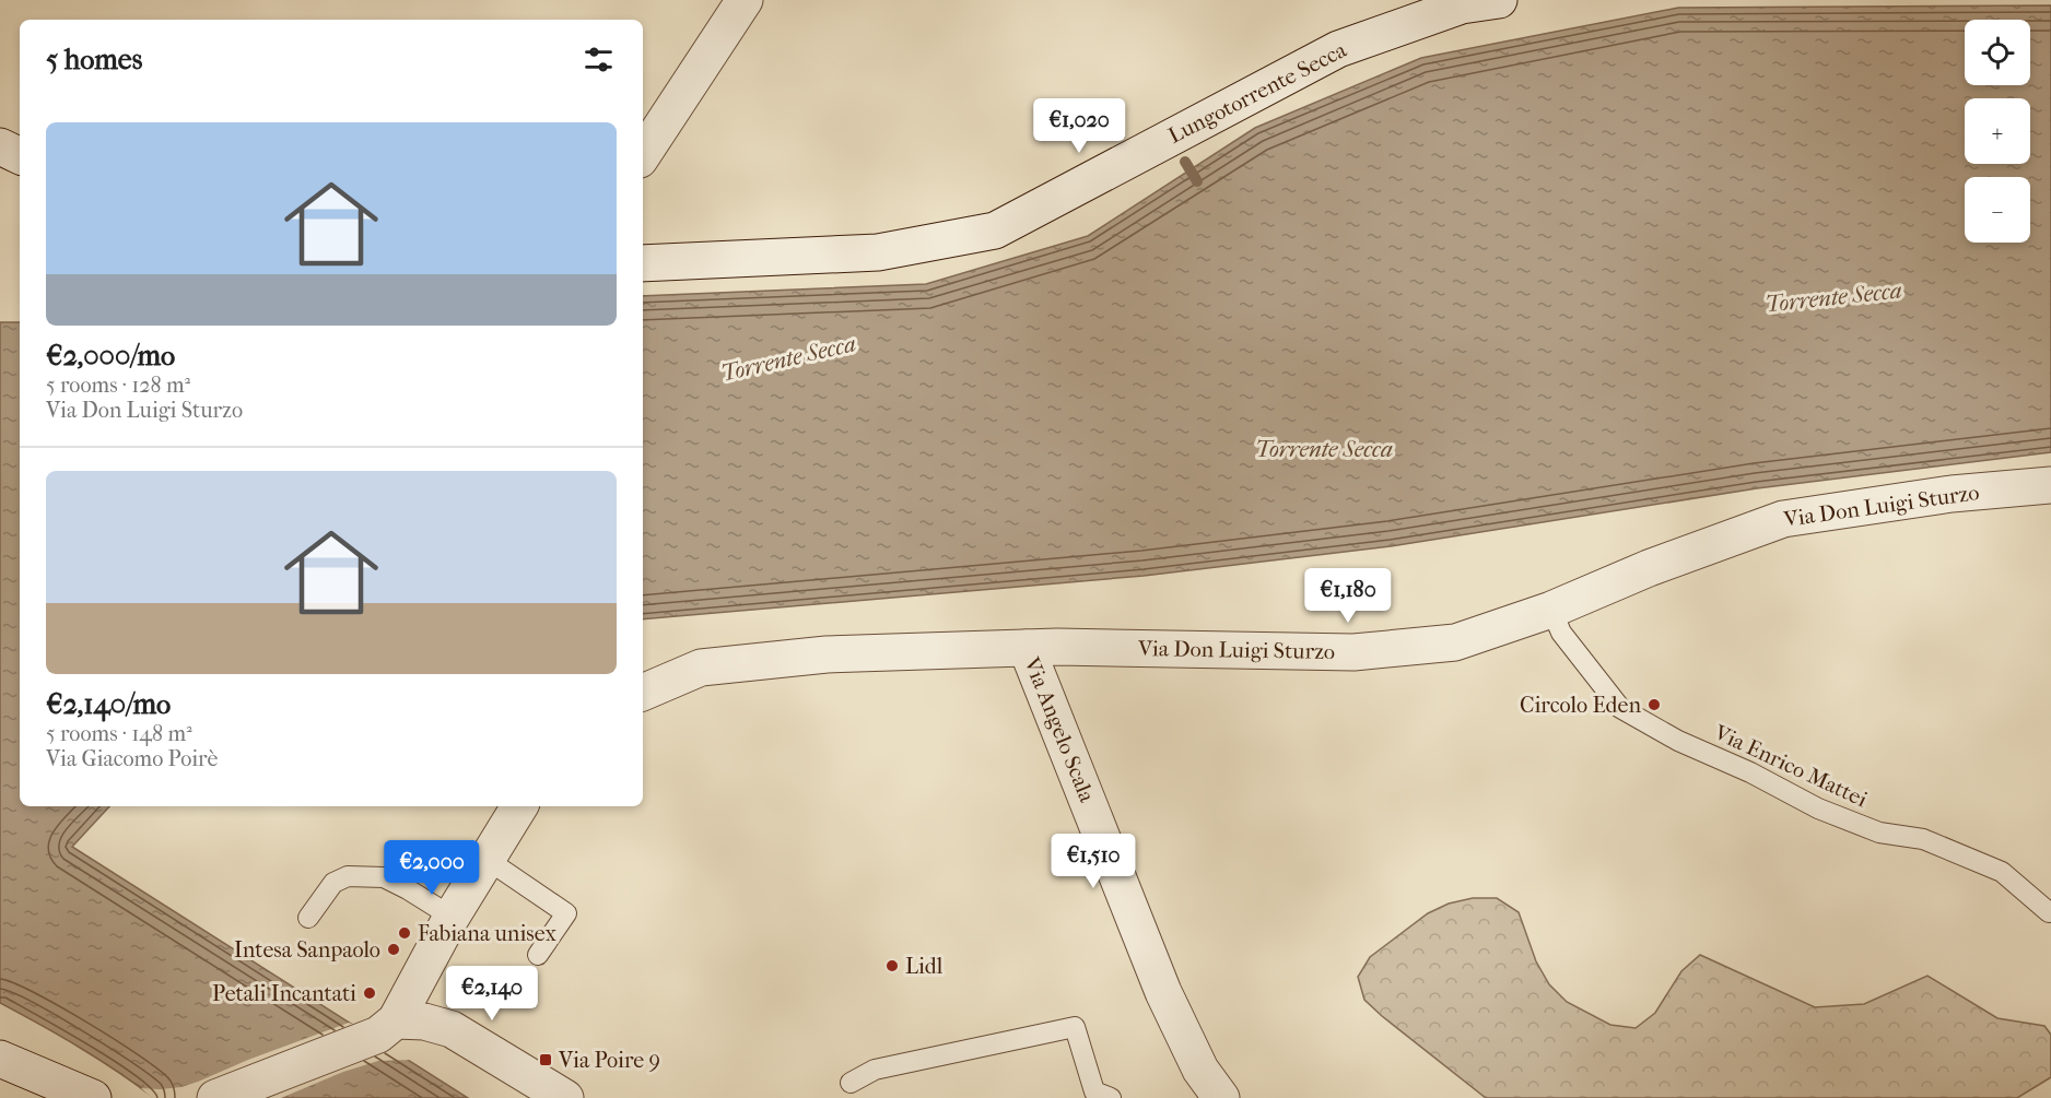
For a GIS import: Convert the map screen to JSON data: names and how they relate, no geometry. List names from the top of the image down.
{
  "streets": {
    "street": ["Lungotorrente Secca", "Via Don Luigi Sturzo", "Via Angelo Scala"],
    "lane": ["Via Enrico Mattei"]
  },
  "crossings": [
    ["Via Don Luigi Sturzo", "Via Angelo Scala"],
    ["Via Don Luigi Sturzo", "Via Enrico Mattei"]
  ],
  "water": ["Torrente Secca"],
  "places": {
    "other": [
      "Circolo Eden",
      "Fabiana unisex",
      "Intesa Sanpaolo",
      "Lidl",
      "Petali Incantati"
    ],
    "transit": ["Via Poire 9"]
  },
  "page": {
    "map_buttons": ["+", "−"],
    "heading": "5 homes",
    "price": [
      "€1,020",
      "€1,180",
      "€1,510",
      "€2,000",
      "€2,140"
    ],
    "list": [
      {
        "name": "€2,000/mo",
        "note": "5 rooms · 128 m² · Via Don Luigi Sturzo"
      },
      {
        "name": "€2,140/mo",
        "note": "5 rooms · 148 m² · Via Giacomo Poirè"
      }
    ]
  }
}
